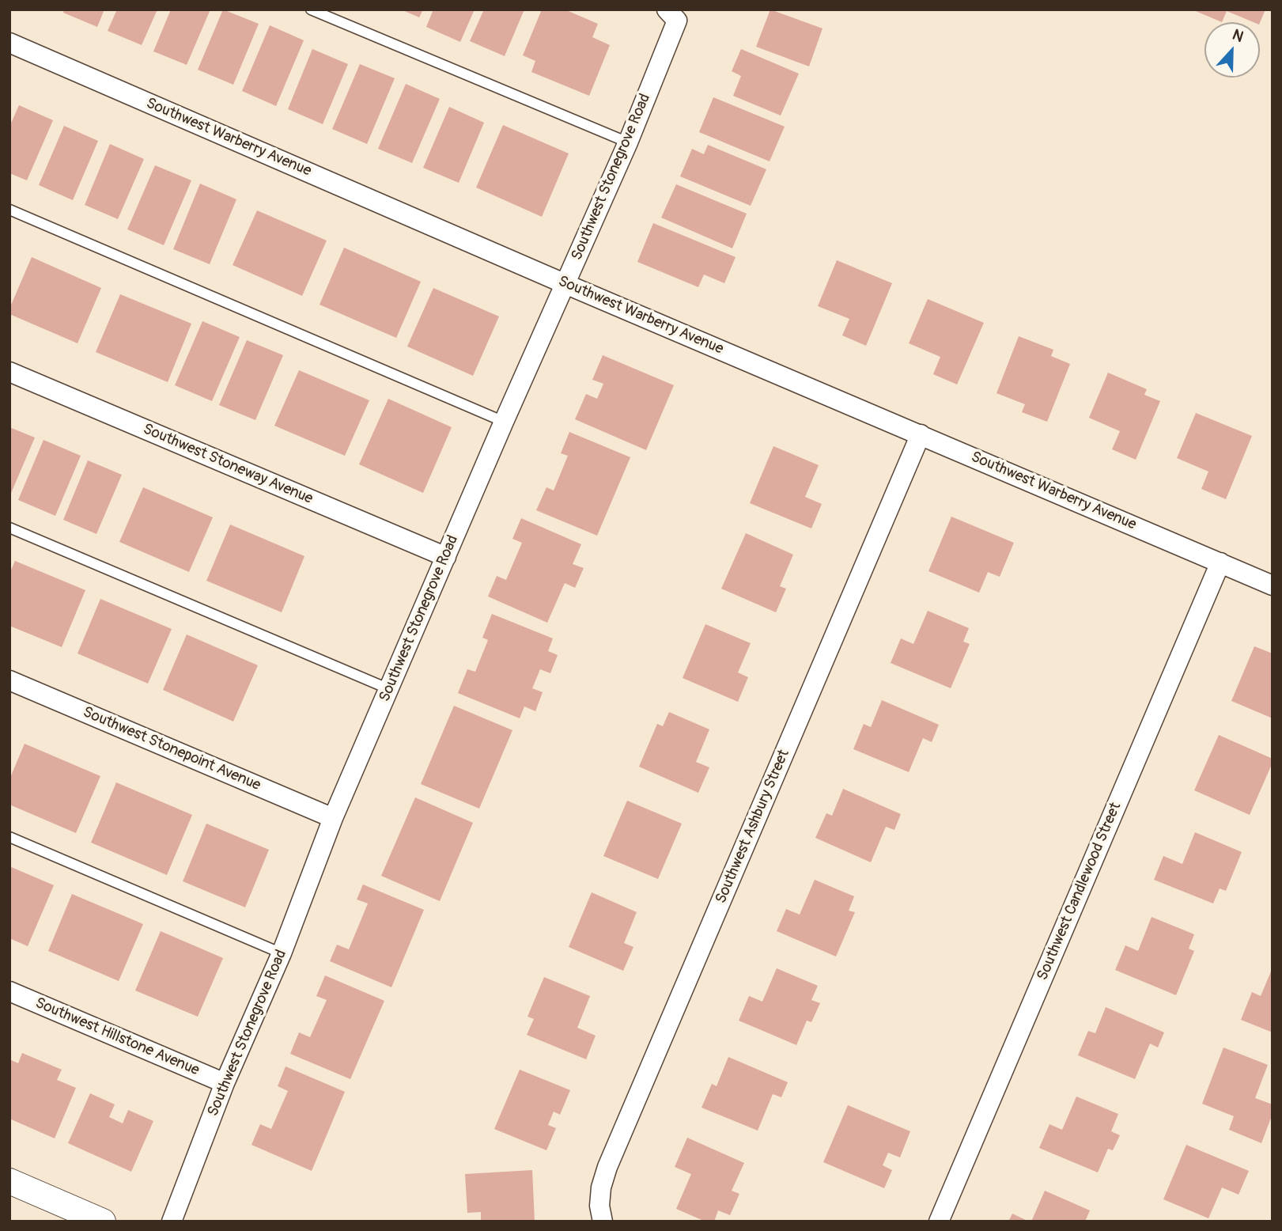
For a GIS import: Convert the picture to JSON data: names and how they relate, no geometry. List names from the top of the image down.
{
  "streets": {
    "street": [
      "Southwest Warberry Avenue",
      "Southwest Stonegrove Road",
      "Southwest Stoneway Avenue",
      "Southwest Stonepoint Avenue",
      "Southwest Ashbury Street",
      "Southwest Candlewood Street",
      "Southwest Hillstone Avenue"
    ]
  },
  "crossings": [
    ["Southwest Warberry Avenue", "Southwest Stonegrove Road"],
    ["Southwest Warberry Avenue", "Southwest Ashbury Street"],
    ["Southwest Warberry Avenue", "Southwest Candlewood Street"],
    ["Southwest Stonegrove Road", "Southwest Stoneway Avenue"],
    ["Southwest Stonegrove Road", "Southwest Stonepoint Avenue"],
    ["Southwest Stonegrove Road", "Southwest Hillstone Avenue"]
  ],
  "north": "top"
}
